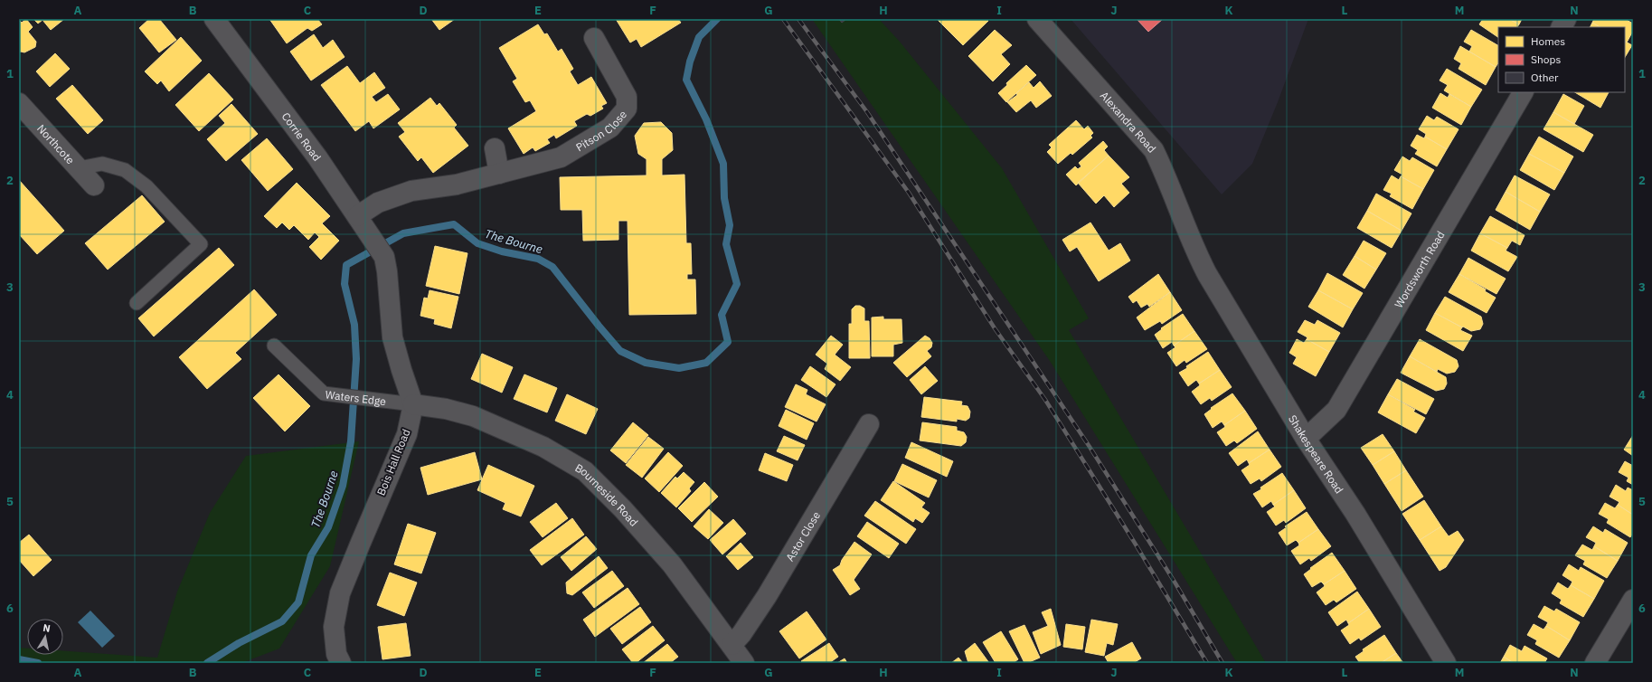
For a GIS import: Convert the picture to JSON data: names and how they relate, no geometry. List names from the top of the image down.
{
  "streets": {
    "street": [
      "Alexandra Road",
      "Pitson Close",
      "Corrie Road",
      "Northcote",
      "Wordsworth Road",
      "Shakespeare Road",
      "Bois Hall Road",
      "Bourneside Road",
      "Astor Close"
    ],
    "lane": ["Waters Edge"]
  },
  "crossings": [
    ["Alexandra Road", "Shakespeare Road"],
    ["Pitson Close", "Corrie Road"],
    ["Corrie Road", "Waters Edge"],
    ["Corrie Road", "Bois Hall Road"],
    ["Corrie Road", "Bourneside Road"],
    ["Wordsworth Road", "Shakespeare Road"],
    ["Waters Edge", "Bois Hall Road"],
    ["Waters Edge", "Bourneside Road"],
    ["Bois Hall Road", "Bourneside Road"],
    ["Bourneside Road", "Astor Close"]
  ],
  "water": ["The Bourne"],
  "legend": ["Homes", "Shops", "Other"],
  "north": "top",
  "grid": {
    "columns": [
      "A",
      "B",
      "C",
      "D",
      "E",
      "F",
      "G",
      "H",
      "I",
      "J",
      "K",
      "L",
      "M",
      "N"
    ],
    "rows": [
      "1",
      "2",
      "3",
      "4",
      "5",
      "6"
    ]
  }
}
